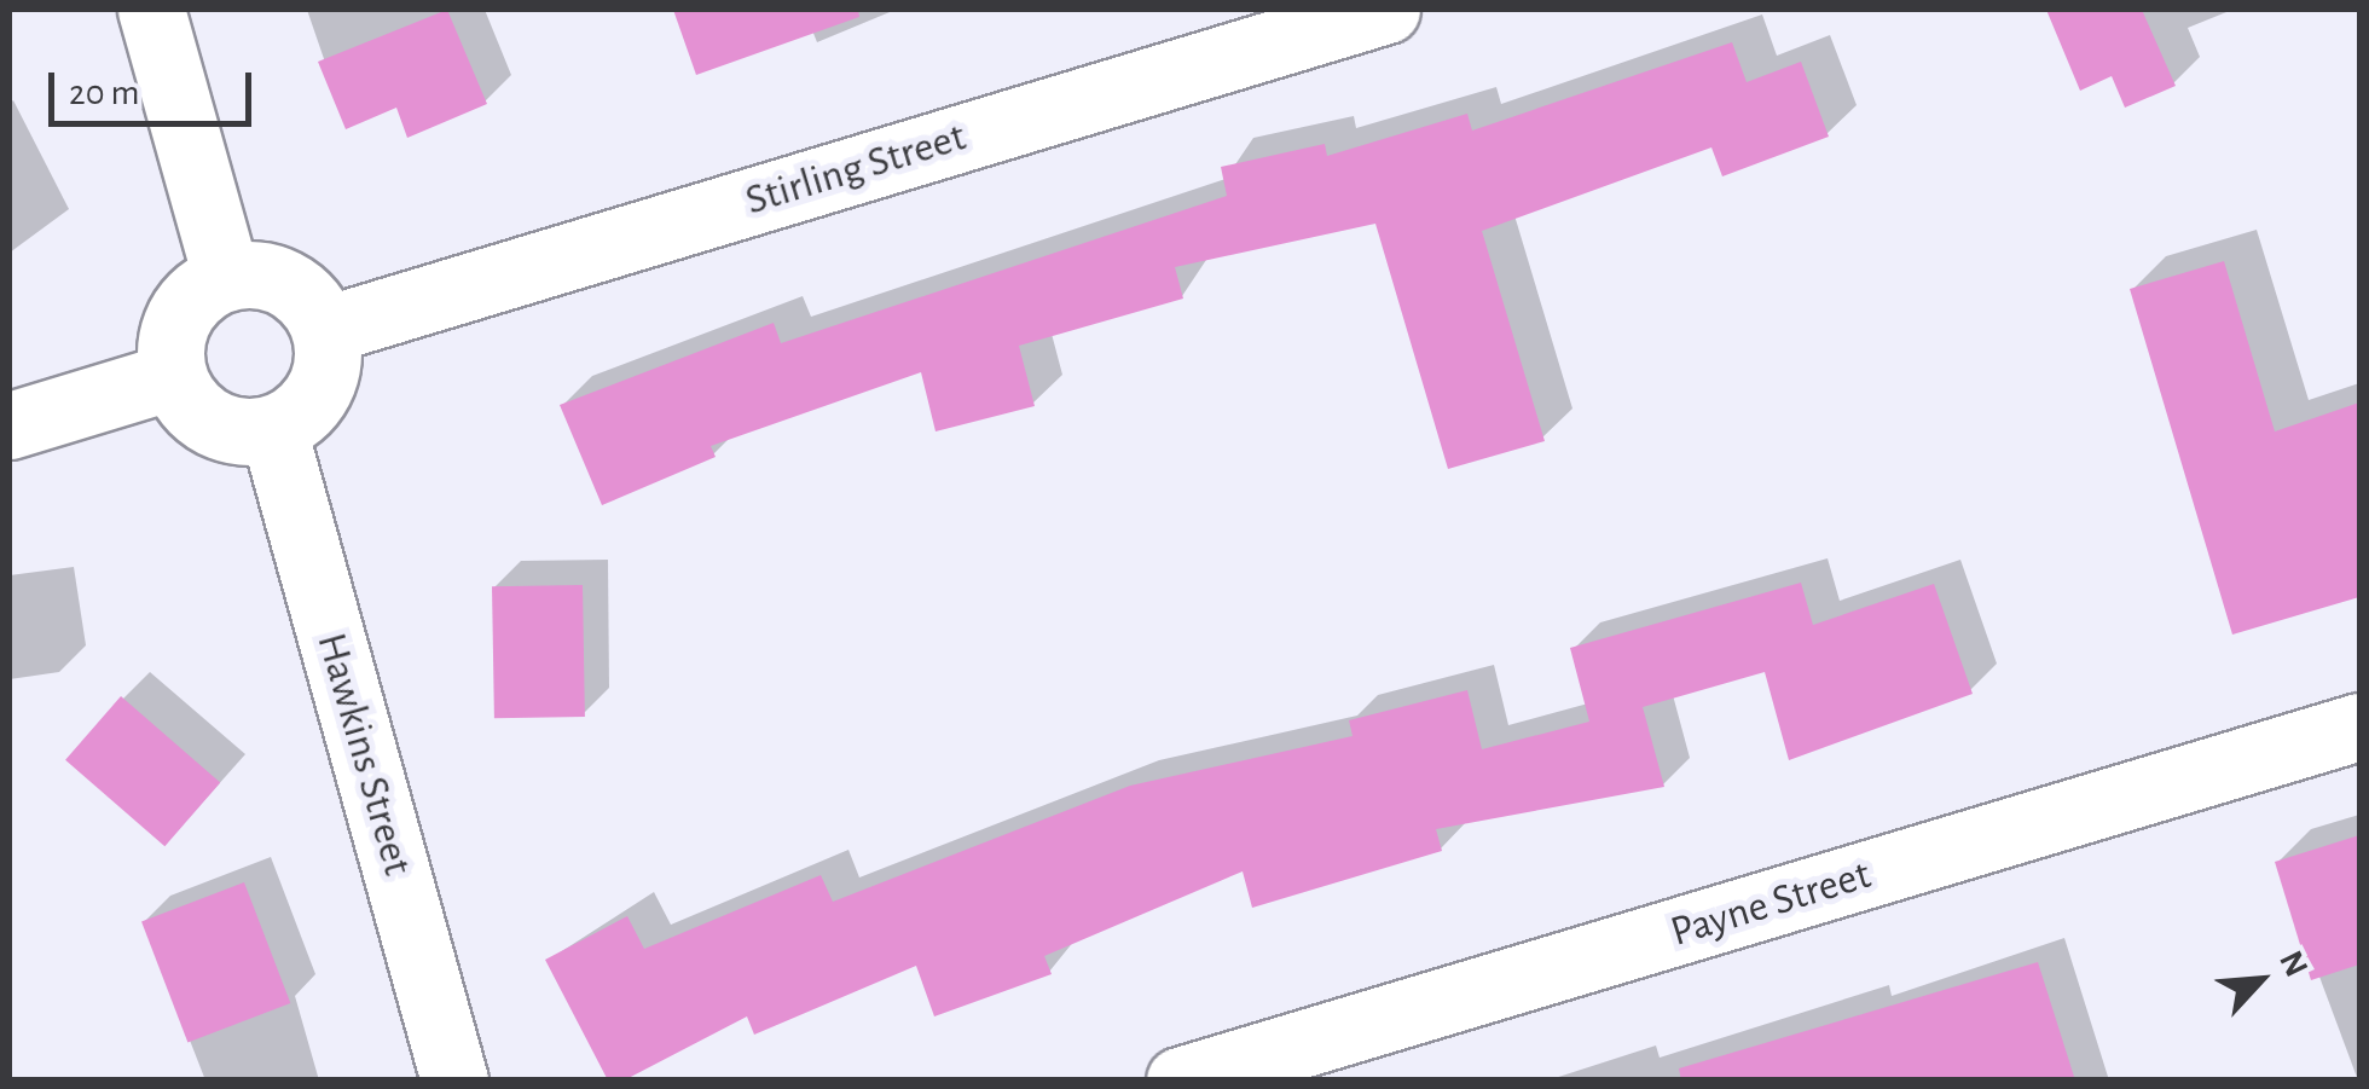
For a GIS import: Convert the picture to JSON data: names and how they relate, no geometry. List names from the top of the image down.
{
  "streets": {
    "street": ["Stirling Street", "Hawkins Street", "Payne Street"]
  },
  "crossings": [
    ["Stirling Street", "Hawkins Street"]
  ],
  "scale_bar": "20 m",
  "north": "top right"
}
